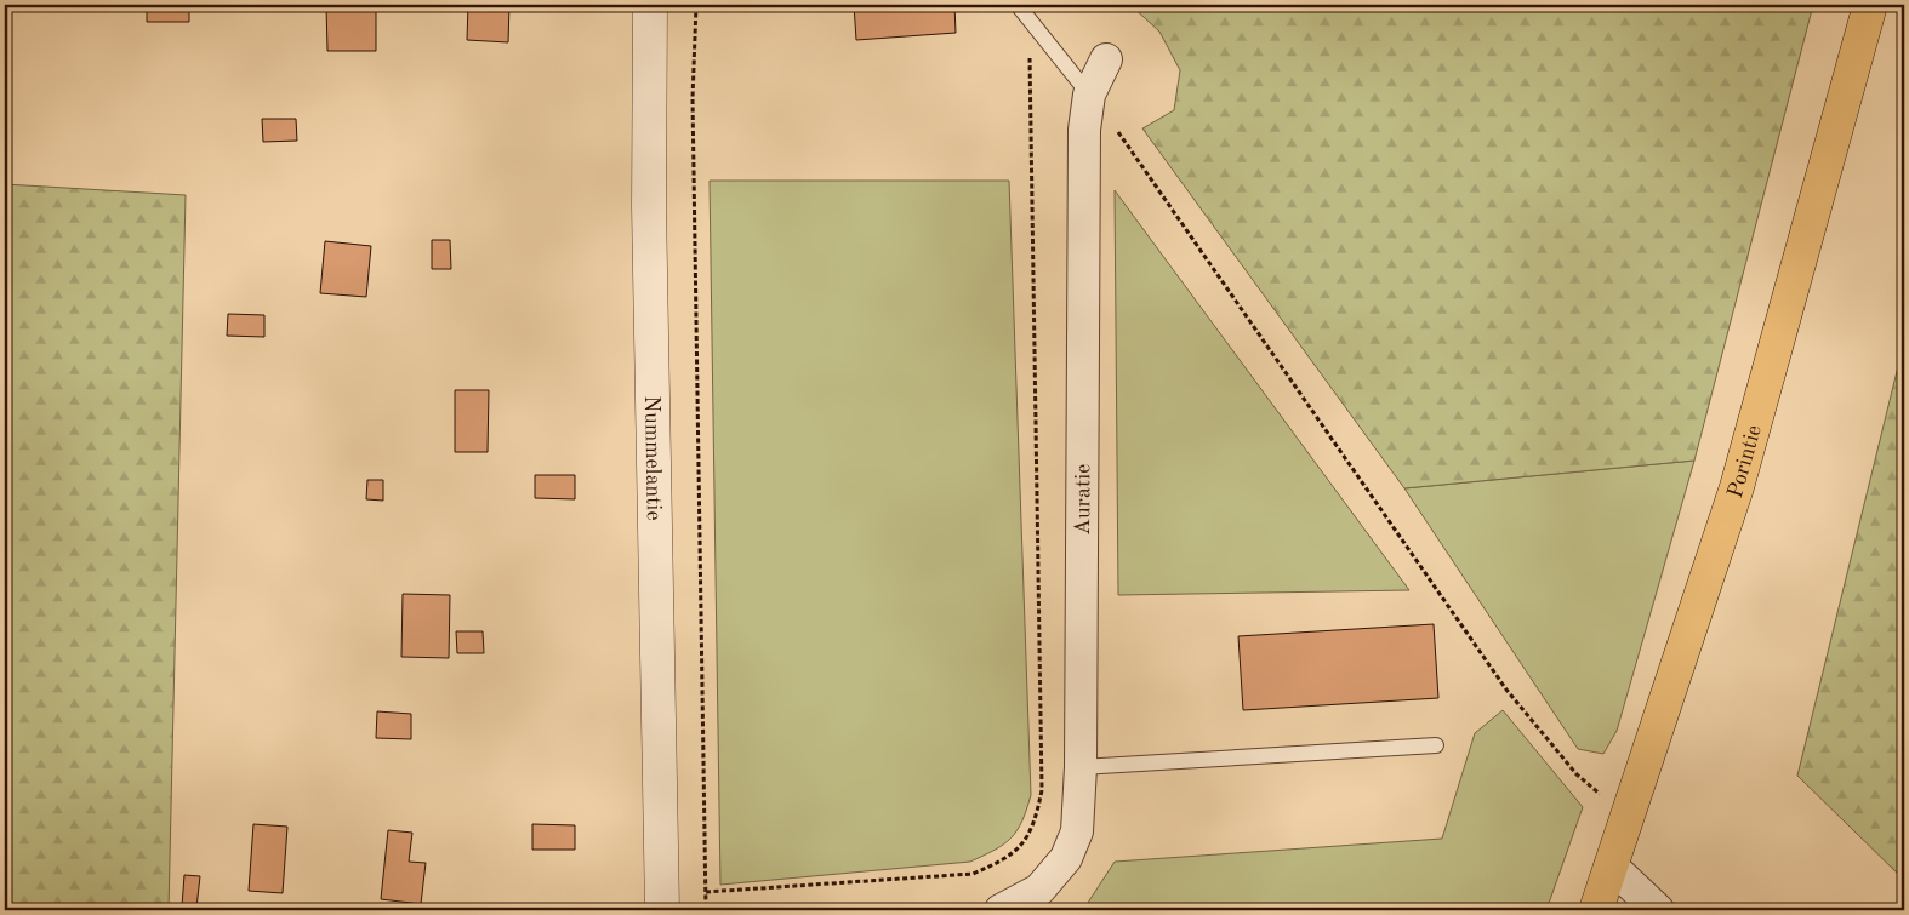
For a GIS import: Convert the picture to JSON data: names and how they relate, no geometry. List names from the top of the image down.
{
  "streets": {
    "highway": ["Porintie"],
    "street": ["Nummelantie", "Auratie"]
  }
}
